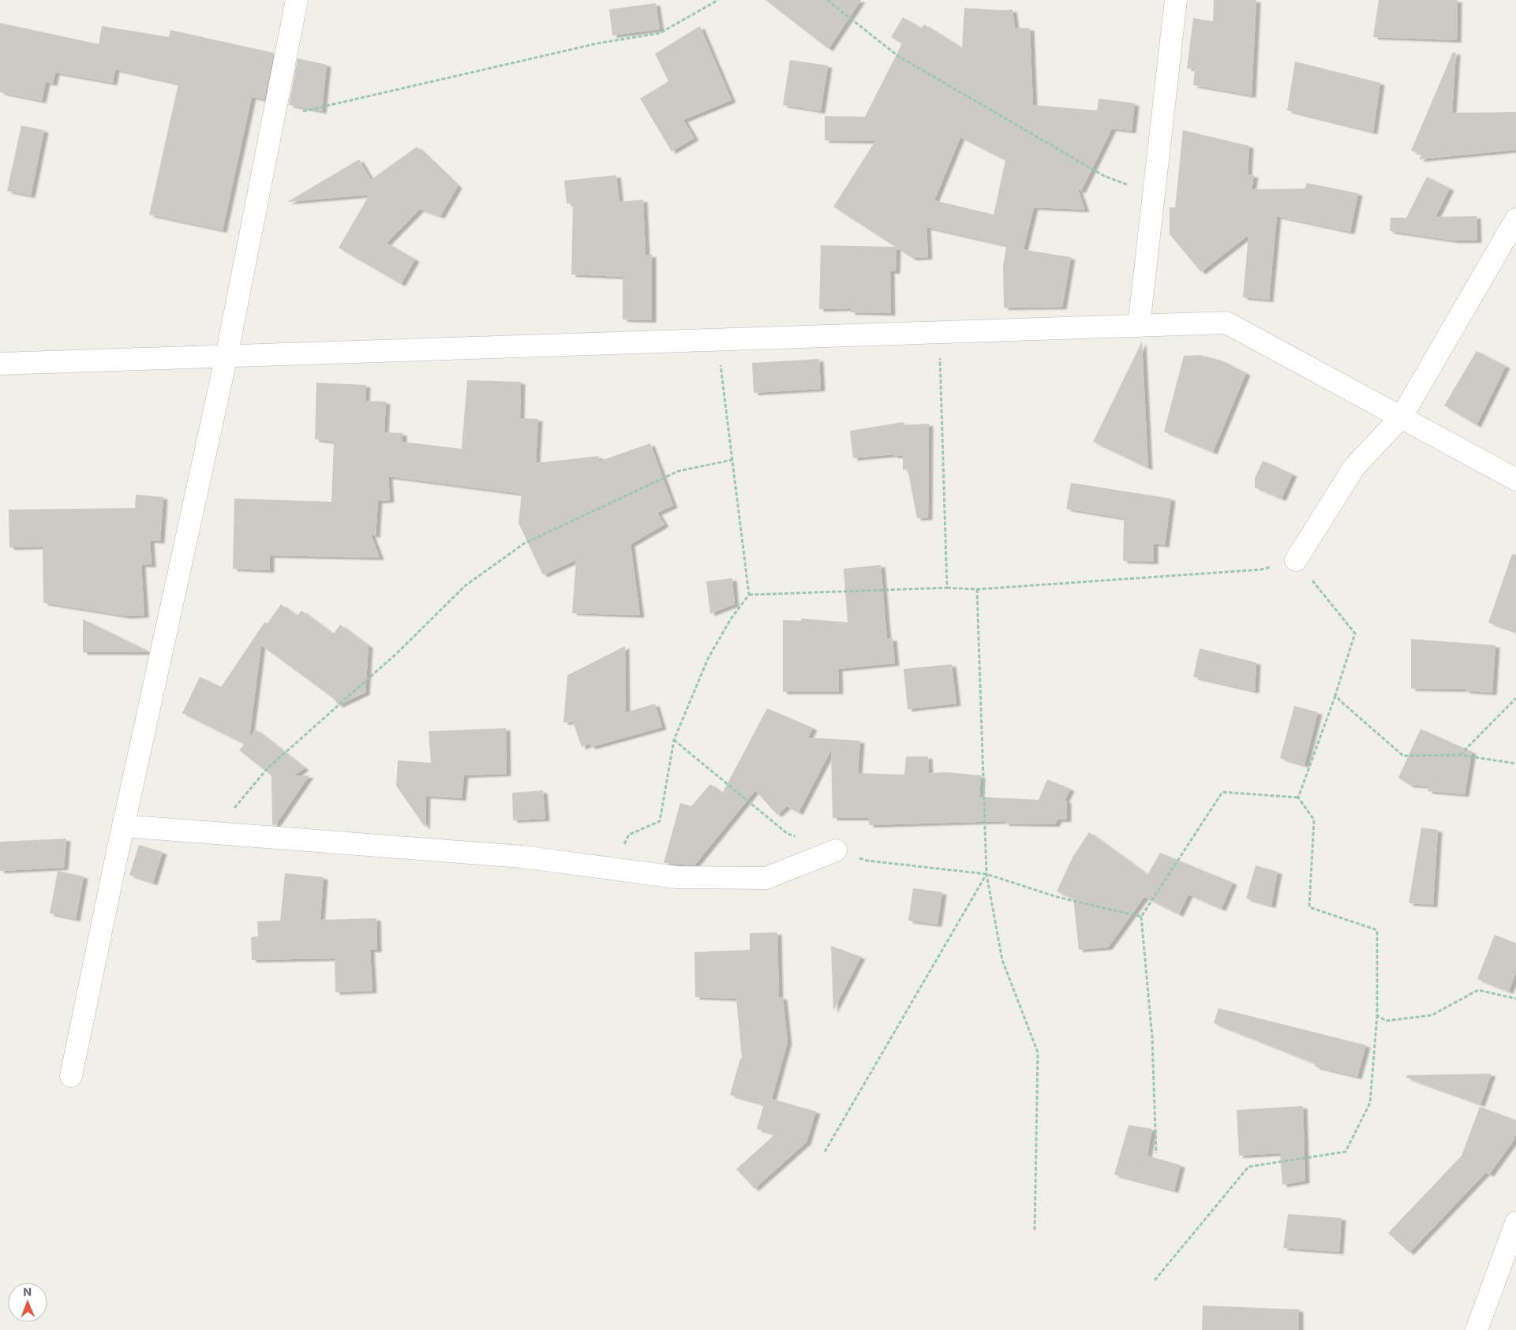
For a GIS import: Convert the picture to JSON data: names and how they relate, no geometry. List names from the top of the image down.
{
  "north": "top"
}
